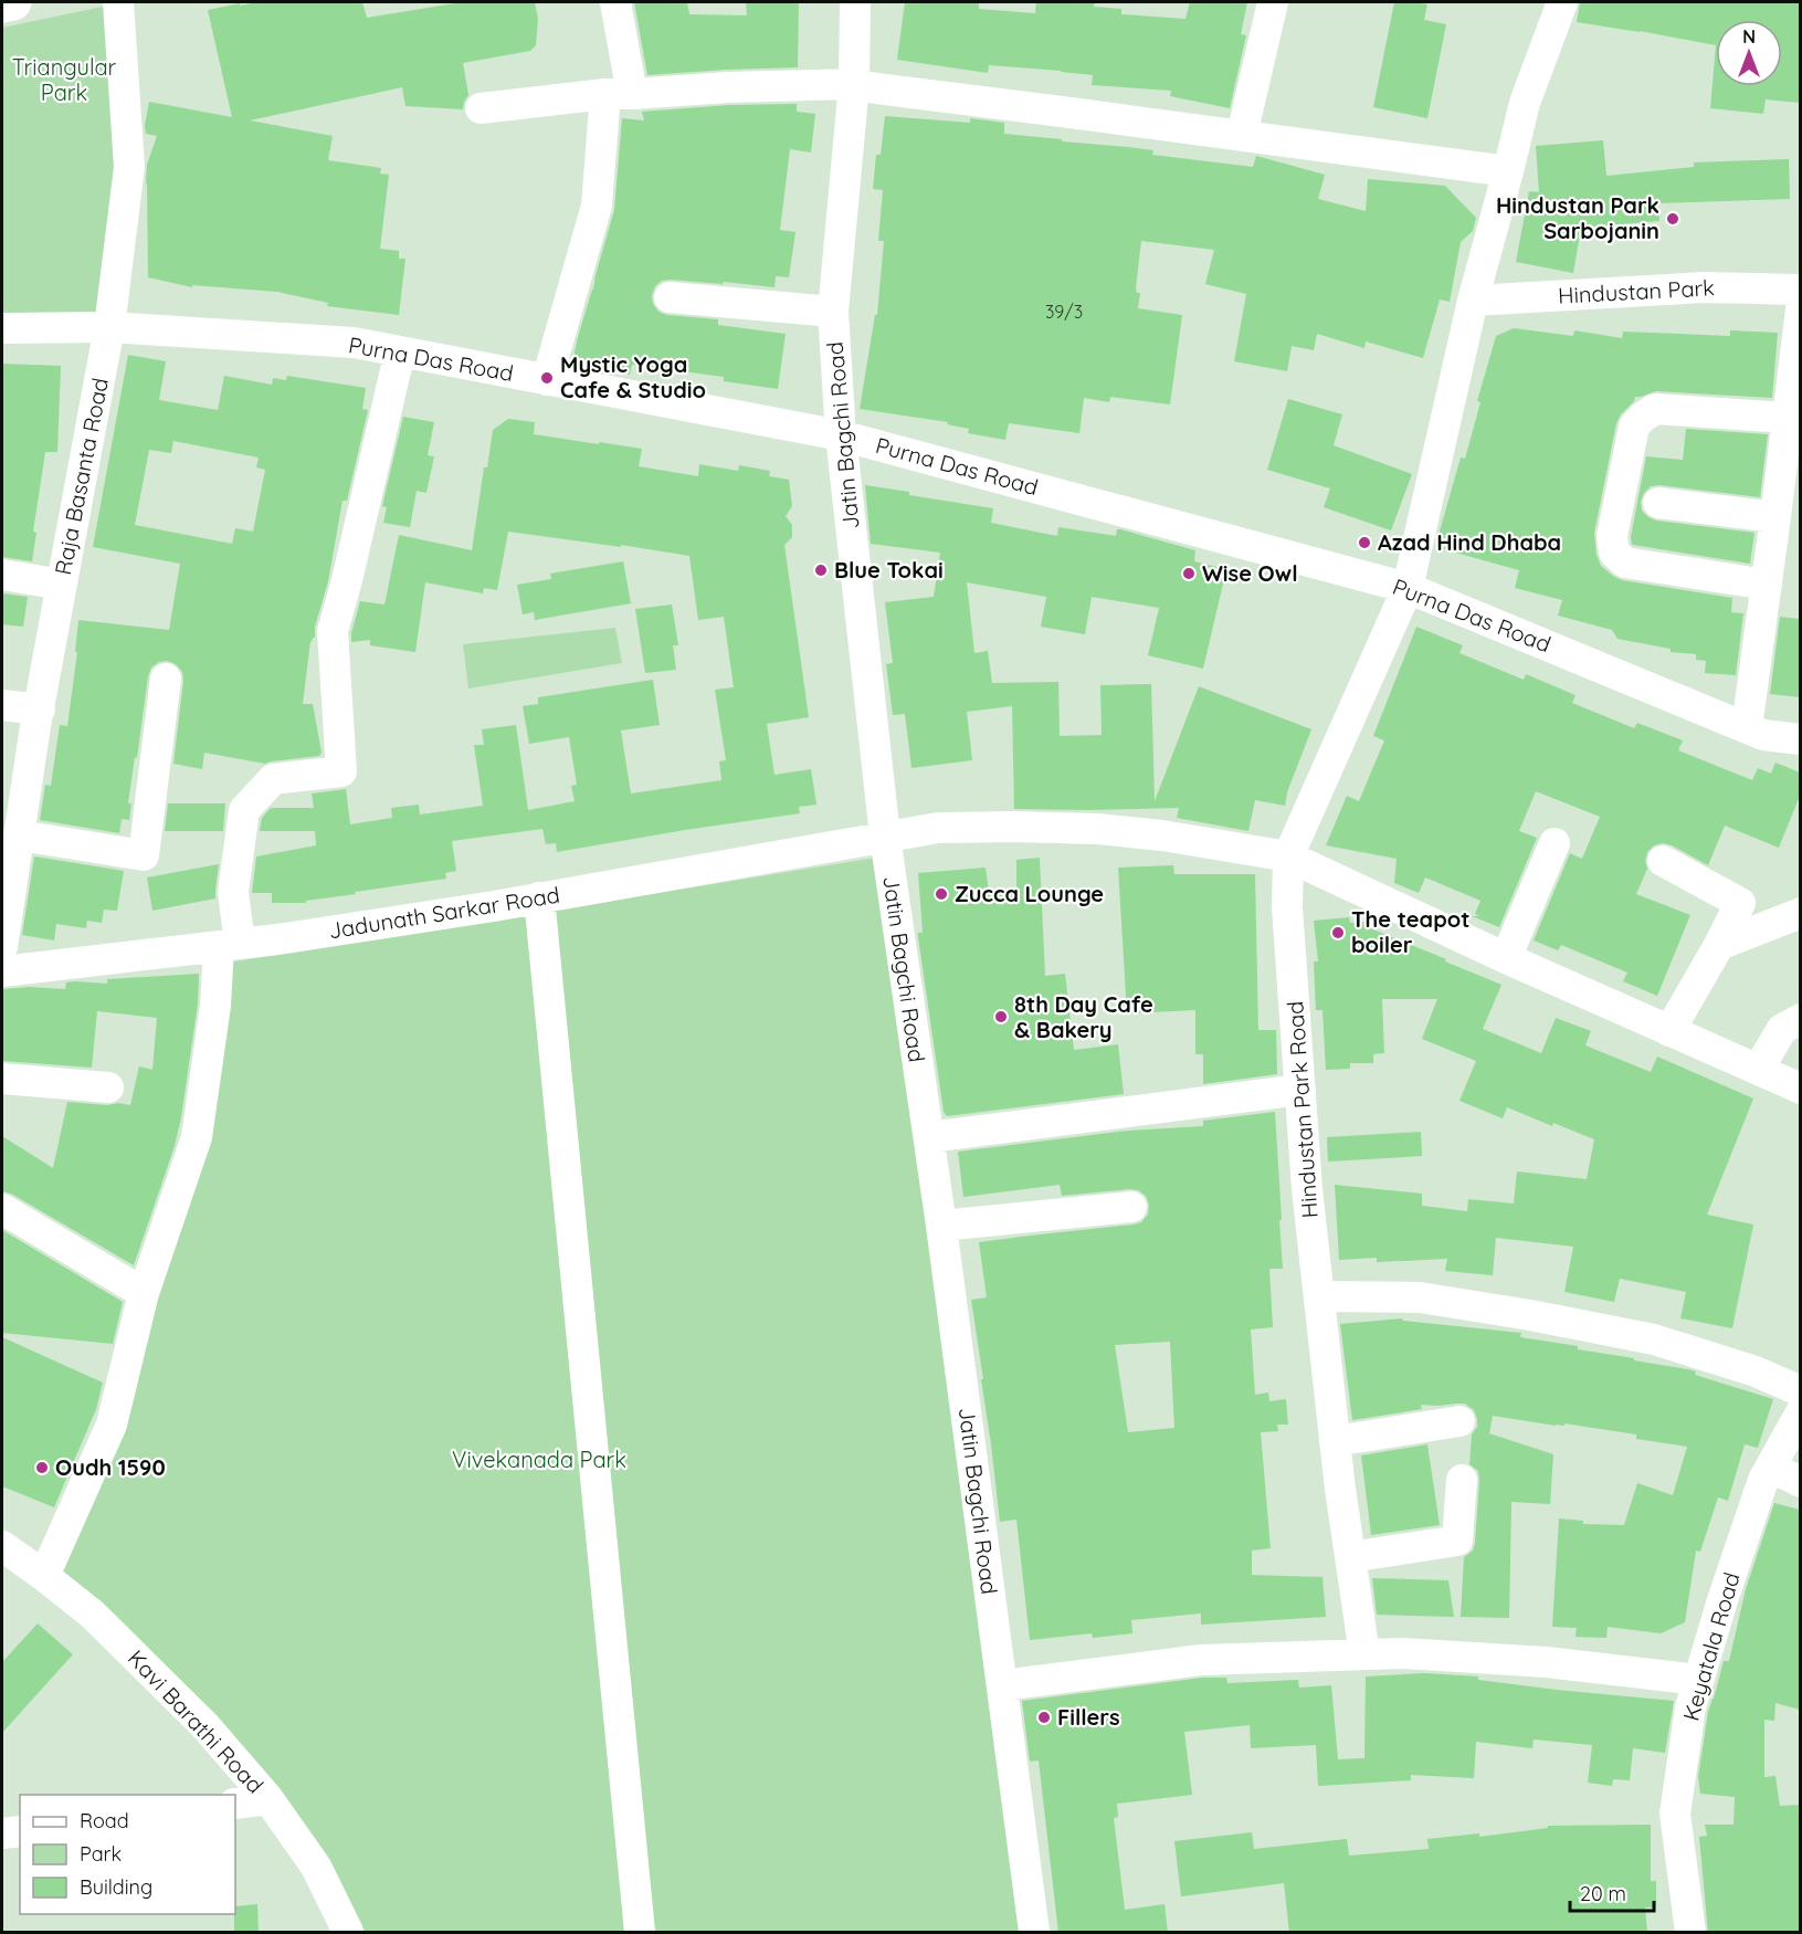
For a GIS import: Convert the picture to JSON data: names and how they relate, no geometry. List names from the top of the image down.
{
  "streets": {
    "street": [
      "Hindustan Park",
      "Purna Das Road",
      "Jatin Bagchi Road",
      "Raja Basanta Road",
      "Jadunath Sarkar Road",
      "Hindustan Park Road",
      "Keyatala Road",
      "Kavi Barathi Road"
    ]
  },
  "crossings": [
    ["Purna Das Road", "Jatin Bagchi Road"],
    ["Purna Das Road", "Raja Basanta Road"],
    ["Purna Das Road", "Hindustan Park Road"],
    ["Jatin Bagchi Road", "Jadunath Sarkar Road"],
    ["Jadunath Sarkar Road", "Hindustan Park Road"]
  ],
  "parks": ["Triangular Park", "Vivekanada Park"],
  "places": [
    "Hindustan Park Sarbojanin",
    "Mystic Yoga Cafe & Studio",
    "Azad Hind Dhaba",
    "Blue Tokai",
    "Wise Owl",
    "Zucca Lounge",
    "The teapot boiler",
    "8th Day Cafe & Bakery",
    "Oudh 1590",
    "Fillers"
  ],
  "house_numbers": ["39/3"],
  "legend": ["Road", "Park", "Building"],
  "scale_bar": "20 m",
  "north": "top"
}
